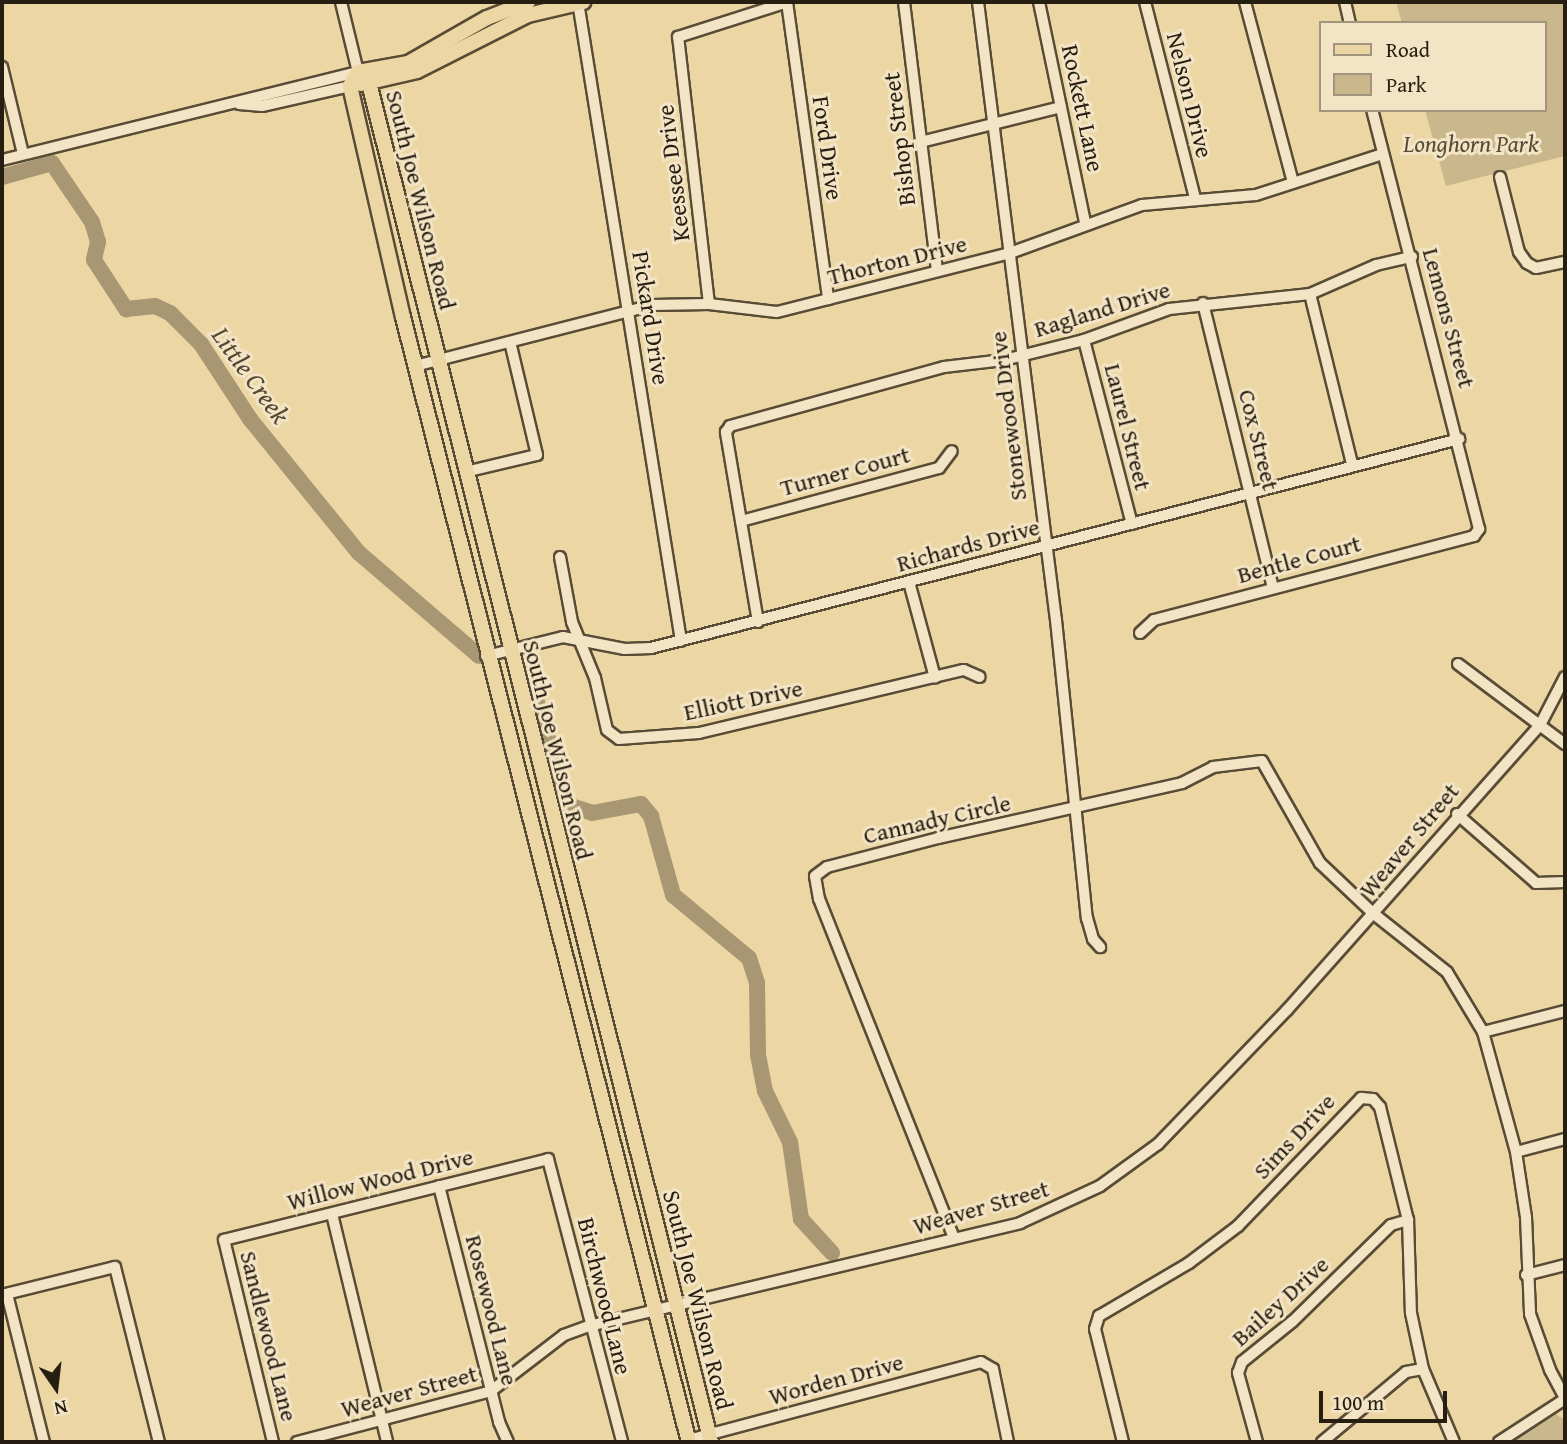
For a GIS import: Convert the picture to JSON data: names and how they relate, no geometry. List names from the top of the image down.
{
  "streets": {
    "main road": ["South Joe Wilson Road"],
    "street": [
      "Nelson Drive",
      "Rockett Lane",
      "Bishop Street",
      "Ford Drive",
      "Keessee Drive",
      "Thorton Drive",
      "Ragland Drive",
      "Pickard Drive",
      "Lemons Street",
      "Stonewood Drive",
      "Laurel Street",
      "Cox Street",
      "Turner Court",
      "Richards Drive",
      "Bentle Court",
      "Elliott Drive",
      "Cannady Circle",
      "Weaver Street",
      "Sims Drive",
      "Willow Wood Drive",
      "Birchwood Lane",
      "Bailey Drive",
      "Rosewood Lane",
      "Sandlewood Lane",
      "Worden Drive"
    ]
  },
  "crossings": [
    ["Nelson Drive", "Thorton Drive"],
    ["Rockett Lane", "Thorton Drive"],
    ["Bishop Street", "Thorton Drive"],
    ["Ford Drive", "Keessee Drive"],
    ["Ford Drive", "Thorton Drive"],
    ["Keessee Drive", "Thorton Drive"],
    ["South Joe Wilson Road", "Thorton Drive"],
    ["South Joe Wilson Road", "Richards Drive"],
    ["South Joe Wilson Road", "Weaver Street"],
    ["South Joe Wilson Road", "Worden Drive"],
    ["Thorton Drive", "Pickard Drive"],
    ["Thorton Drive", "Lemons Street"],
    ["Thorton Drive", "Stonewood Drive"],
    ["Ragland Drive", "Lemons Street"],
    ["Ragland Drive", "Stonewood Drive"],
    ["Ragland Drive", "Laurel Street"],
    ["Ragland Drive", "Cox Street"],
    ["Ragland Drive", "Turner Court"],
    ["Pickard Drive", "Richards Drive"],
    ["Lemons Street", "Richards Drive"],
    ["Lemons Street", "Bentle Court"],
    ["Stonewood Drive", "Richards Drive"],
    ["Stonewood Drive", "Cannady Circle"],
    ["Laurel Street", "Richards Drive"],
    ["Cox Street", "Richards Drive"],
    ["Cox Street", "Bentle Court"],
    ["Richards Drive", "Elliott Drive"],
    ["Cannady Circle", "Weaver Street"],
    ["Weaver Street", "Birchwood Lane"],
    ["Weaver Street", "Rosewood Lane"],
    ["Sims Drive", "Bailey Drive"],
    ["Willow Wood Drive", "Birchwood Lane"],
    ["Willow Wood Drive", "Rosewood Lane"],
    ["Willow Wood Drive", "Sandlewood Lane"]
  ],
  "water": ["Little Creek"],
  "parks": ["Longhorn Park"],
  "legend": ["Road", "Park"],
  "scale_bar": "100 m",
  "north": "bottom"
}
